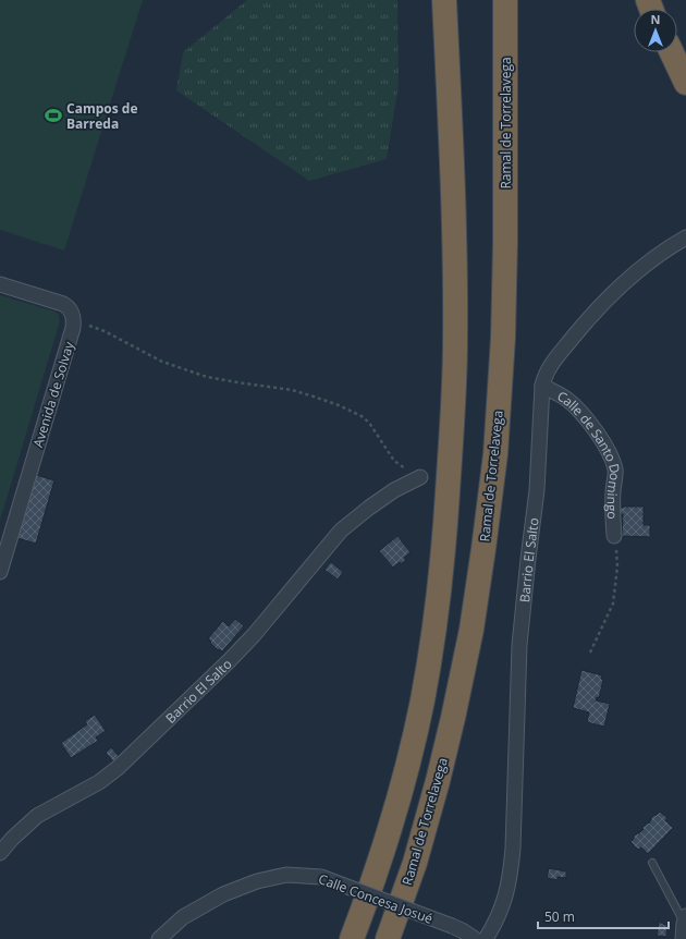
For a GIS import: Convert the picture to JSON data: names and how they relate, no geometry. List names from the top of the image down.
{
  "streets": {
    "highway": ["Ramal de Torrelavega"],
    "street": [
      "Avenida de Solvay",
      "Calle de Santo Domingo",
      "Barrio El Salto",
      "Calle Concesa Josué"
    ]
  },
  "crossings": [
    ["Calle de Santo Domingo", "Barrio El Salto"]
  ],
  "places": {
    "sports": ["Campos de Barreda"]
  },
  "scale_bar": "50 m",
  "north": "top"
}
